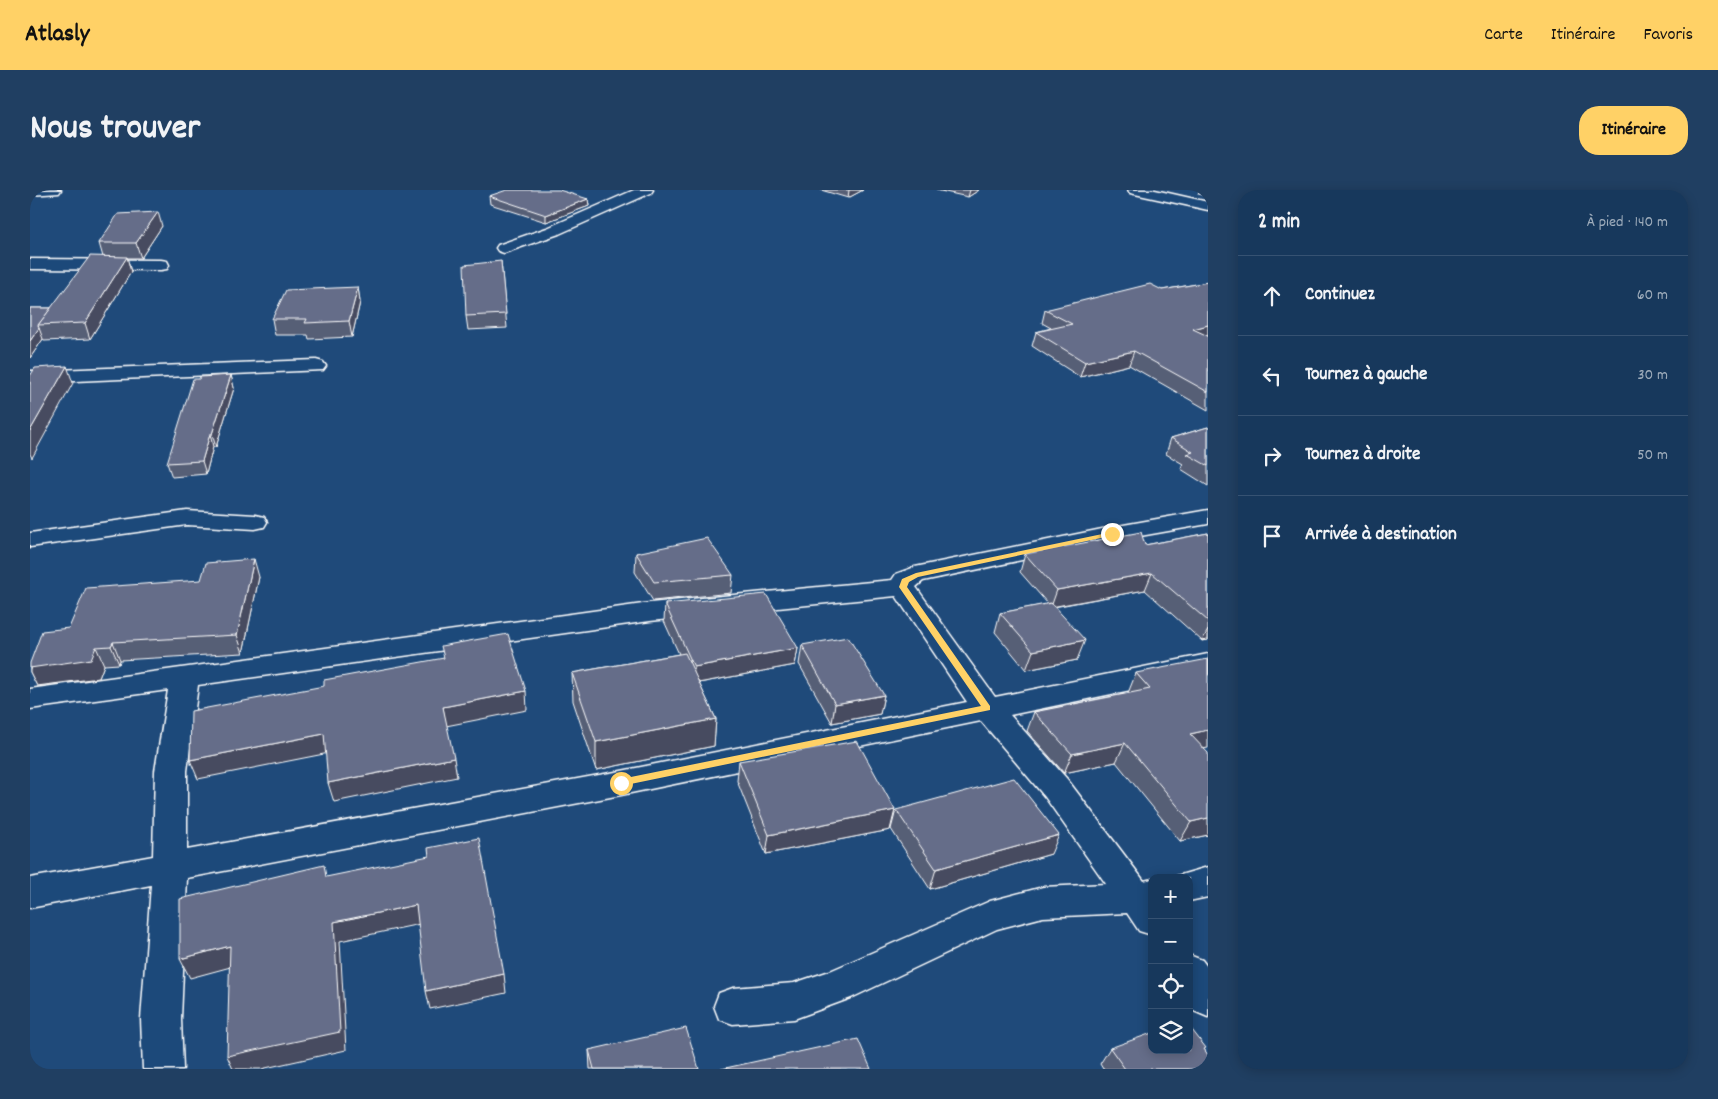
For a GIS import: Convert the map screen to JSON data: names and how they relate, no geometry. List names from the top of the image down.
{
  "page": {
    "header": "Atlasly",
    "nav": ["Carte", "Itinéraire", "Favoris"],
    "title": "Nous trouver",
    "buttons": "Itinéraire",
    "heading": ["2 min", "À pied · 140 m"],
    "list": [
      ["Continuez", "60 m"],
      ["Tournez à gauche", "30 m"],
      ["Tournez à droite", "50 m"],
      "Arrivée à destination"
    ],
    "map_buttons": ["+", "−"]
  }
}
